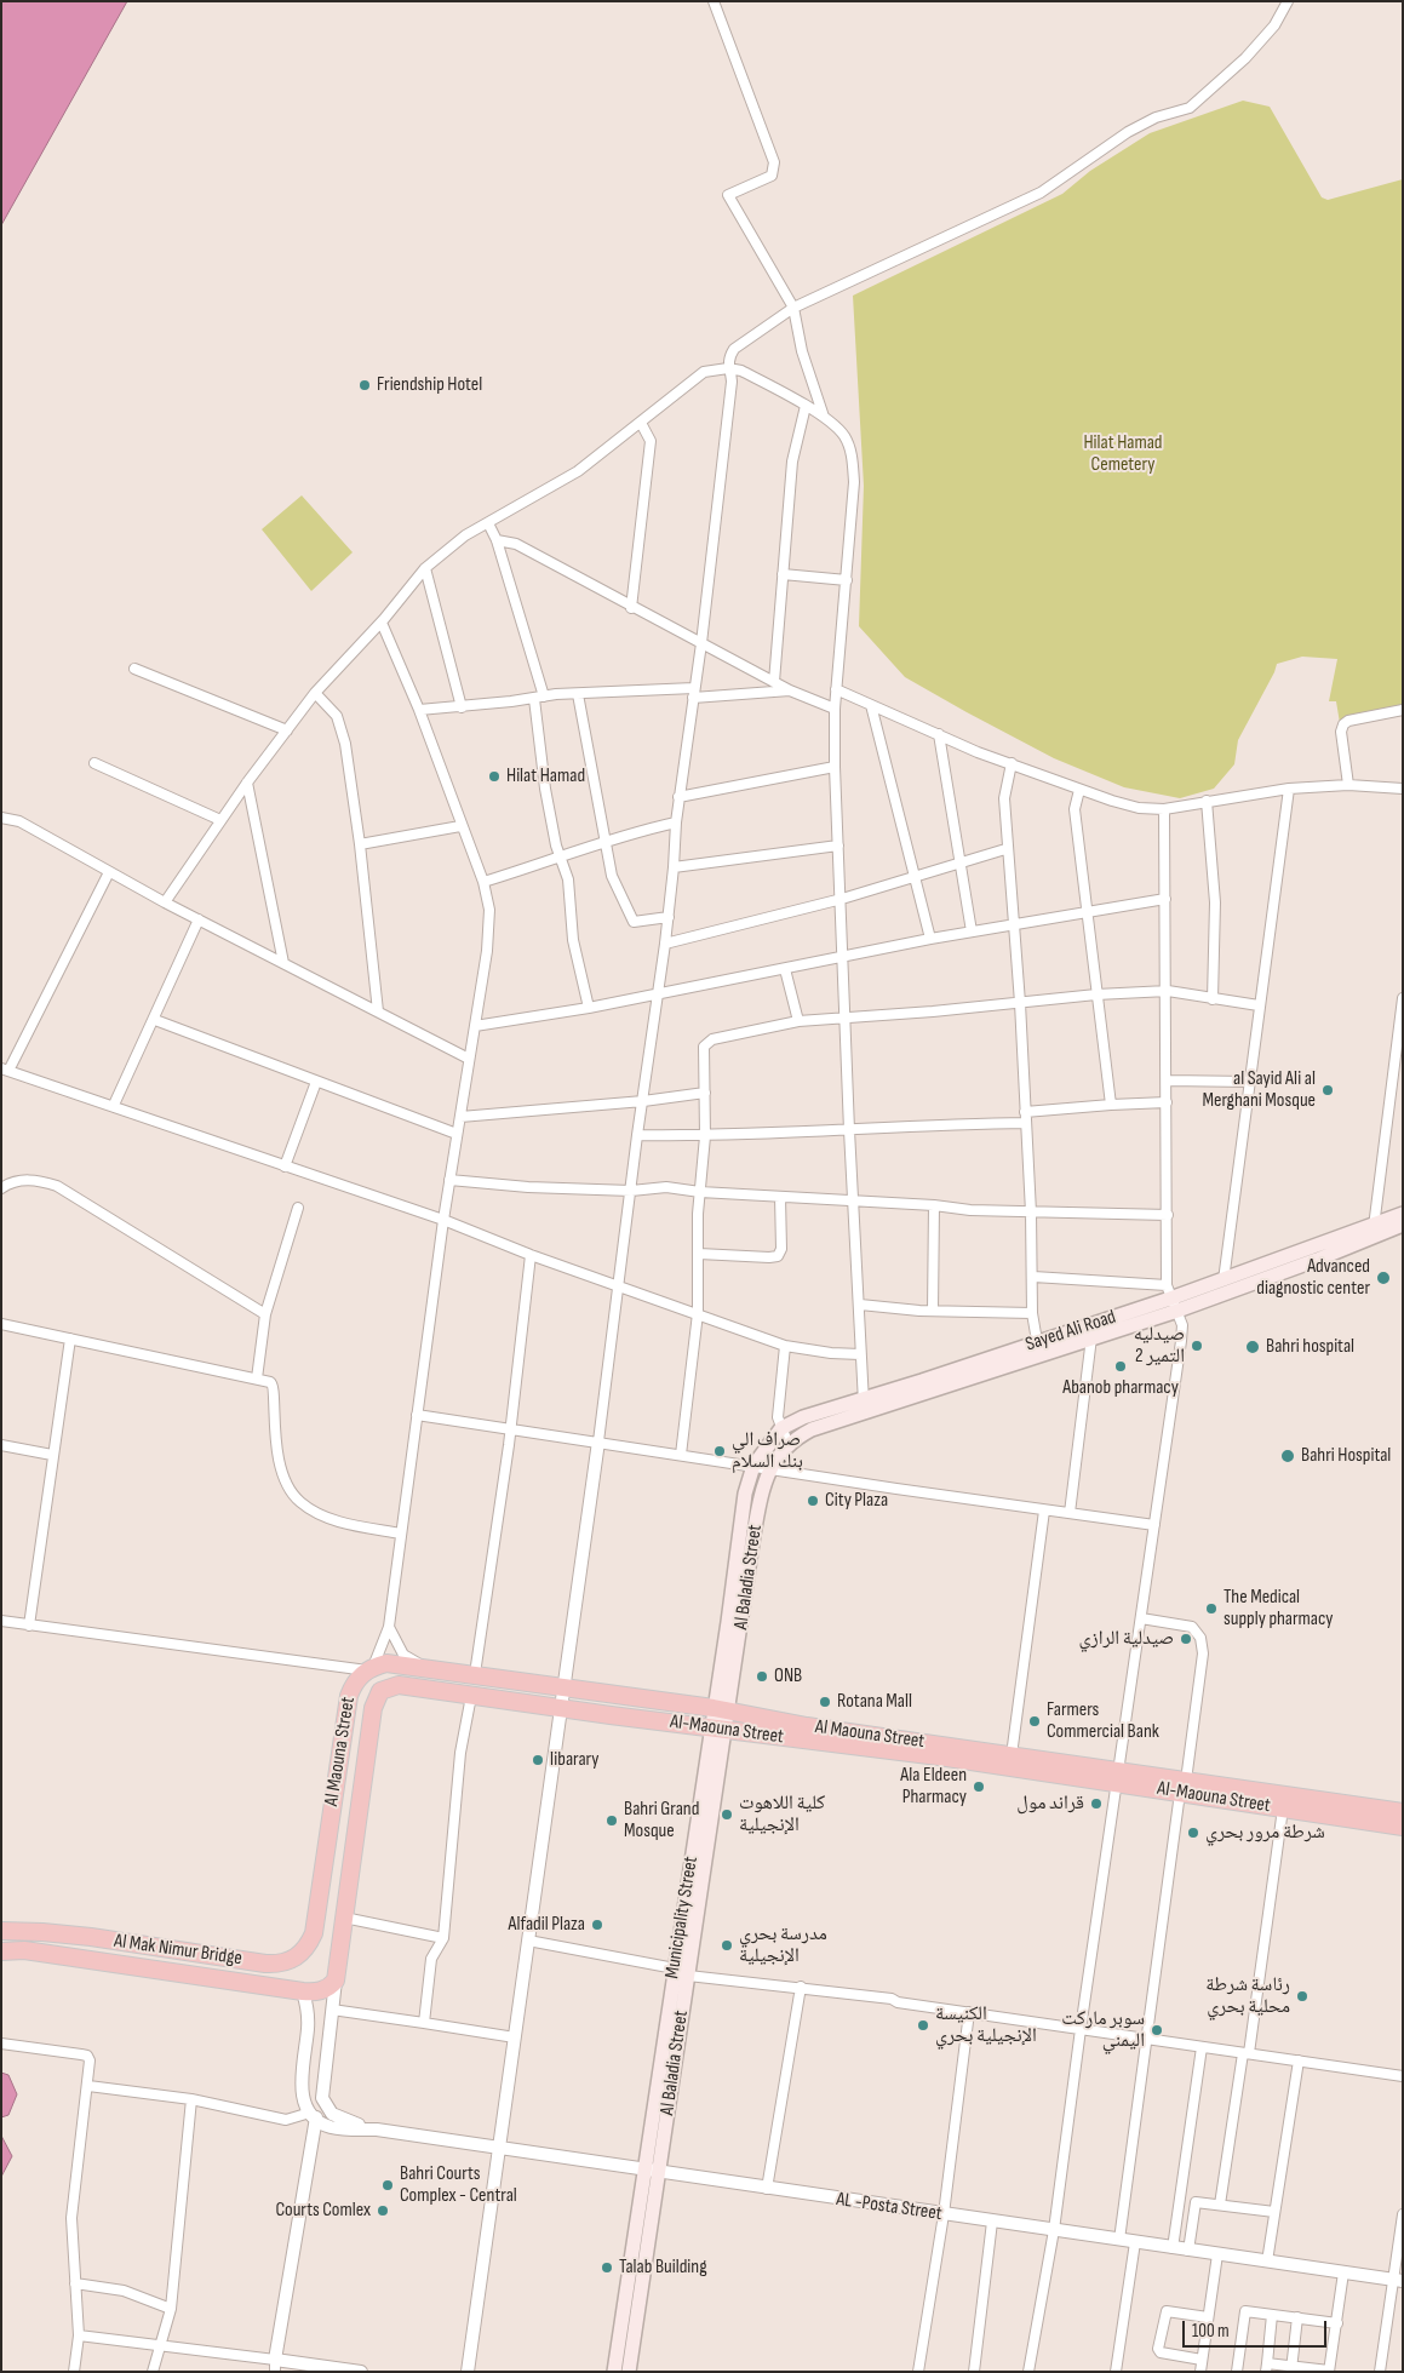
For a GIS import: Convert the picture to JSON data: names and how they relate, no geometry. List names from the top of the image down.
{
  "streets": {
    "highway": ["Al-Maouna Street", "Al Maouna Street", "Al Mak Nimur Bridge"],
    "main road": ["Sayed Ali Road", "Al Baladia Street", "Municipality Street"],
    "street": ["AL -Posta Street"]
  },
  "crossings": [
    ["Sayed Ali Road", "Al Baladia Street"],
    ["Al Baladia Street", "Al-Maouna Street"],
    ["Al Baladia Street", "Al Maouna Street"],
    ["Al Baladia Street", "Municipality Street"],
    ["Al Baladia Street", "AL -Posta Street"],
    ["Al-Maouna Street", "Al Maouna Street"],
    ["Al-Maouna Street", "Municipality Street"],
    ["Al Maouna Street", "Al Mak Nimur Bridge"],
    ["Municipality Street", "AL -Posta Street"]
  ],
  "parks": ["Hilat Hamad Cemetery"],
  "places": [
    "Friendship Hotel",
    "Hilat Hamad",
    "al Sayid Ali al Merghani Mosque",
    "Advanced diagnostic center",
    "صيدليه التمير 2",
    "Bahri hospital",
    "Abanob pharmacy",
    "صراف الي بنك السلام",
    "Bahri Hospital",
    "City Plaza",
    "The Medical supply pharmacy",
    "صيدلية الرازي",
    "ONB",
    "Rotana Mall",
    "Farmers Commercial Bank",
    "libarary",
    "Ala Eldeen Pharmacy",
    "قراند مول",
    "كلية اللاهوت الإنجيلية",
    "Bahri Grand Mosque",
    "شرطة مرور بحري",
    "Alfadil Plaza",
    "مدرسة بحري الإنجيلية",
    "رئاسة شرطة محلية بحري",
    "الكنيسة الإنجيلية بحري",
    "سوبر ماركت اليمني",
    "Bahri Courts Complex - Central",
    "Courts Comlex",
    "Talab Building"
  ],
  "scale_bar": "100 m"
}
